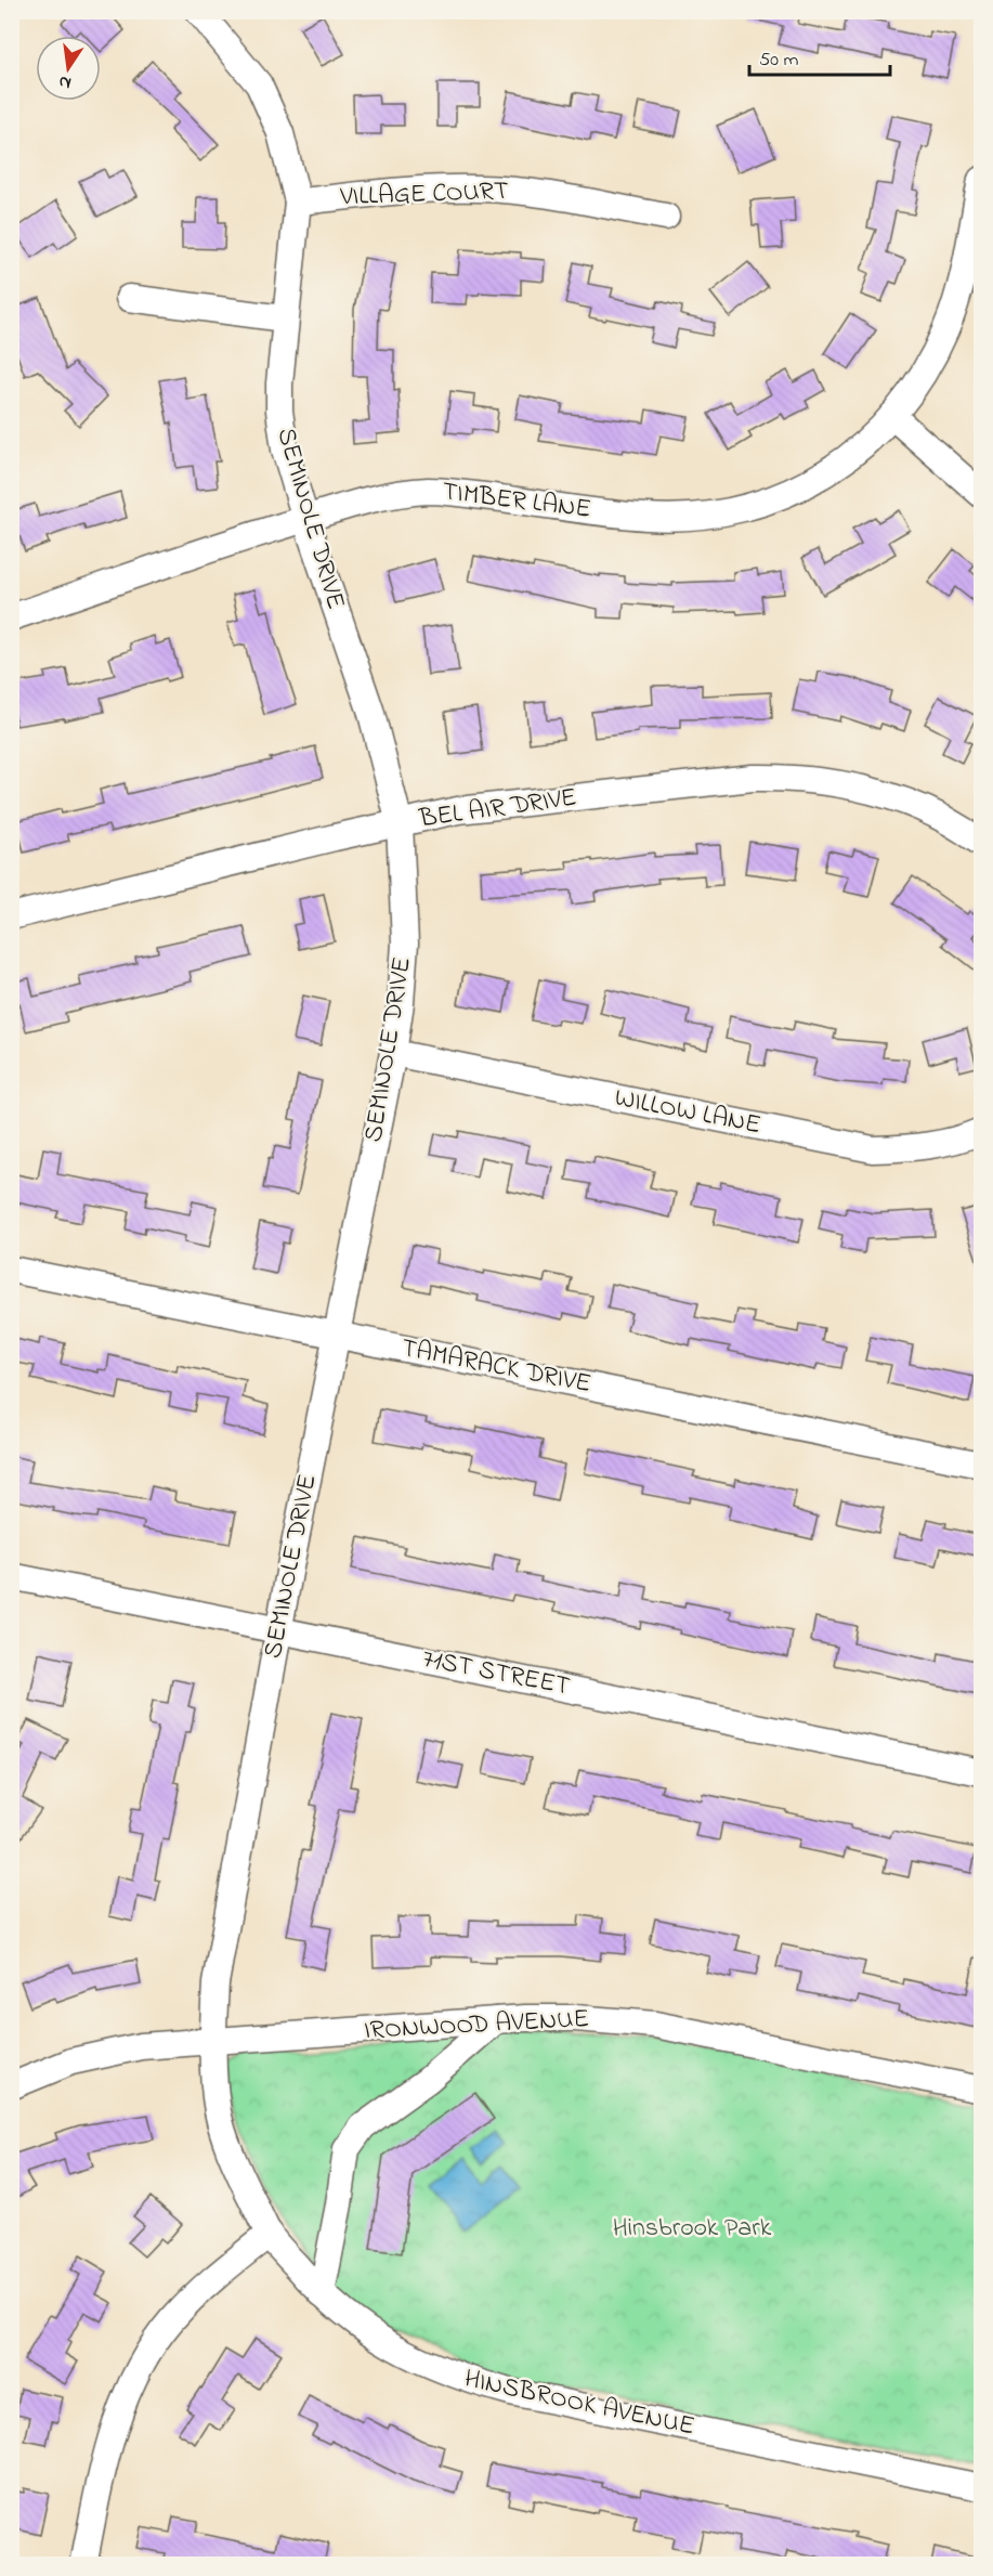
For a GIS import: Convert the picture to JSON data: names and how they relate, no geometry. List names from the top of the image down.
{
  "streets": {
    "street": [
      "VILLAGE COURT",
      "TIMBER LANE",
      "SEMINOLE DRIVE",
      "BEL AIR DRIVE",
      "WILLOW LANE",
      "TAMARACK DRIVE",
      "71ST STREET",
      "IRONWOOD AVENUE",
      "HINSBROOK AVENUE"
    ]
  },
  "crossings": [
    ["VILLAGE COURT", "SEMINOLE DRIVE"],
    ["TIMBER LANE", "SEMINOLE DRIVE"],
    ["SEMINOLE DRIVE", "BEL AIR DRIVE"],
    ["SEMINOLE DRIVE", "WILLOW LANE"],
    ["SEMINOLE DRIVE", "TAMARACK DRIVE"],
    ["SEMINOLE DRIVE", "71ST STREET"],
    ["SEMINOLE DRIVE", "IRONWOOD AVENUE"],
    ["SEMINOLE DRIVE", "HINSBROOK AVENUE"],
    ["IRONWOOD AVENUE", "HINSBROOK AVENUE"]
  ],
  "parks": ["Hinsbrook Park"],
  "scale_bar": "50 m",
  "north": "bottom"
}
